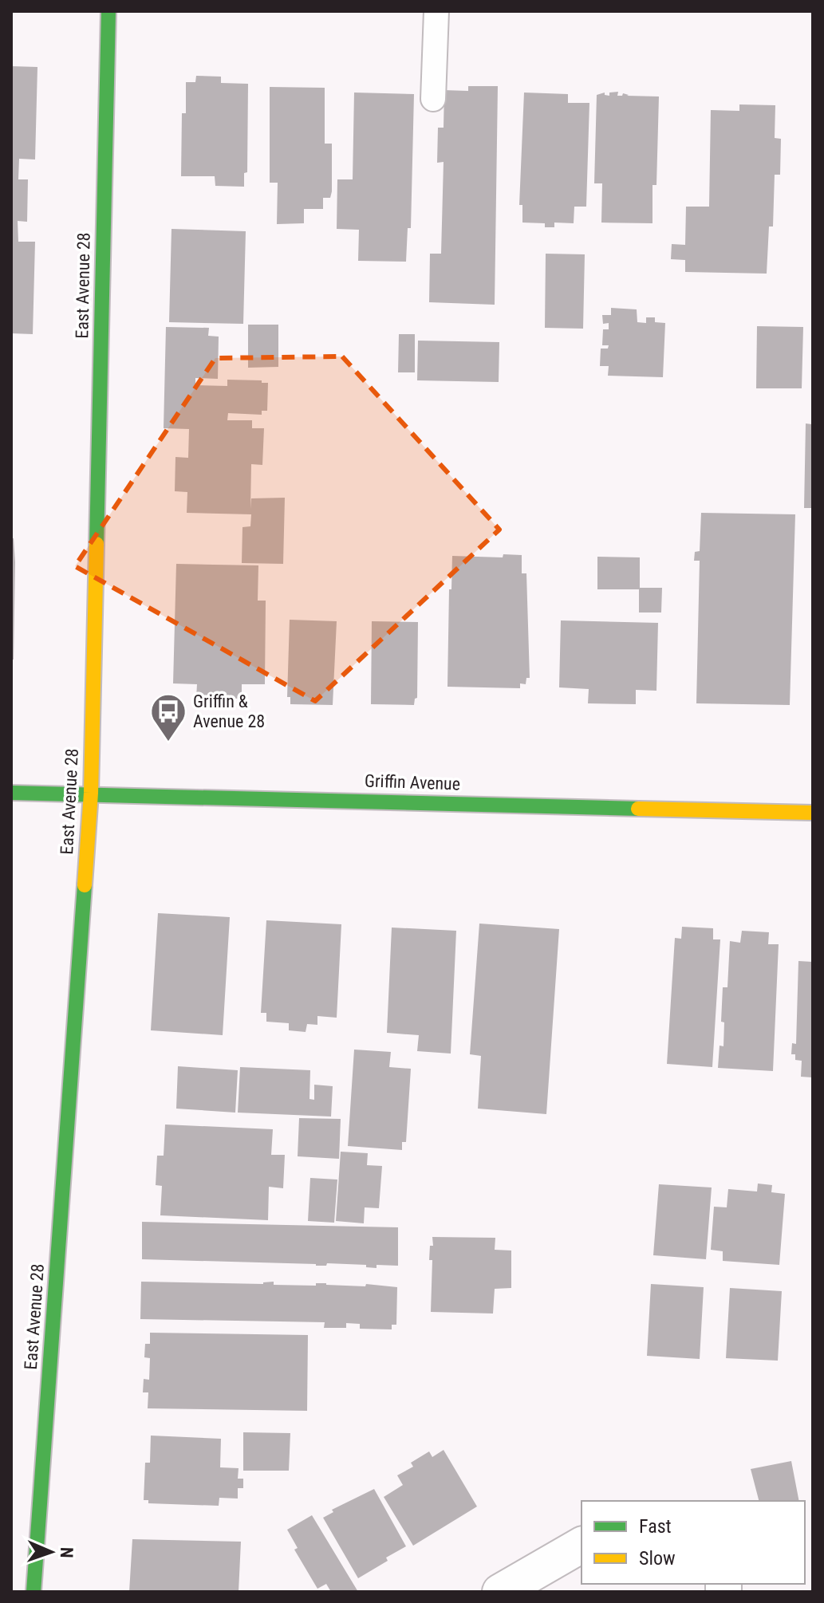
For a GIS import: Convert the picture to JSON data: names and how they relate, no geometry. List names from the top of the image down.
{
  "streets": {
    "street": ["East Avenue 28", "Griffin Avenue"]
  },
  "crossings": [
    ["East Avenue 28", "Griffin Avenue"]
  ],
  "places": {
    "bus stop": ["Griffin & Avenue 28"]
  },
  "legend": ["Fast", "Slow"],
  "north": "right"
}
